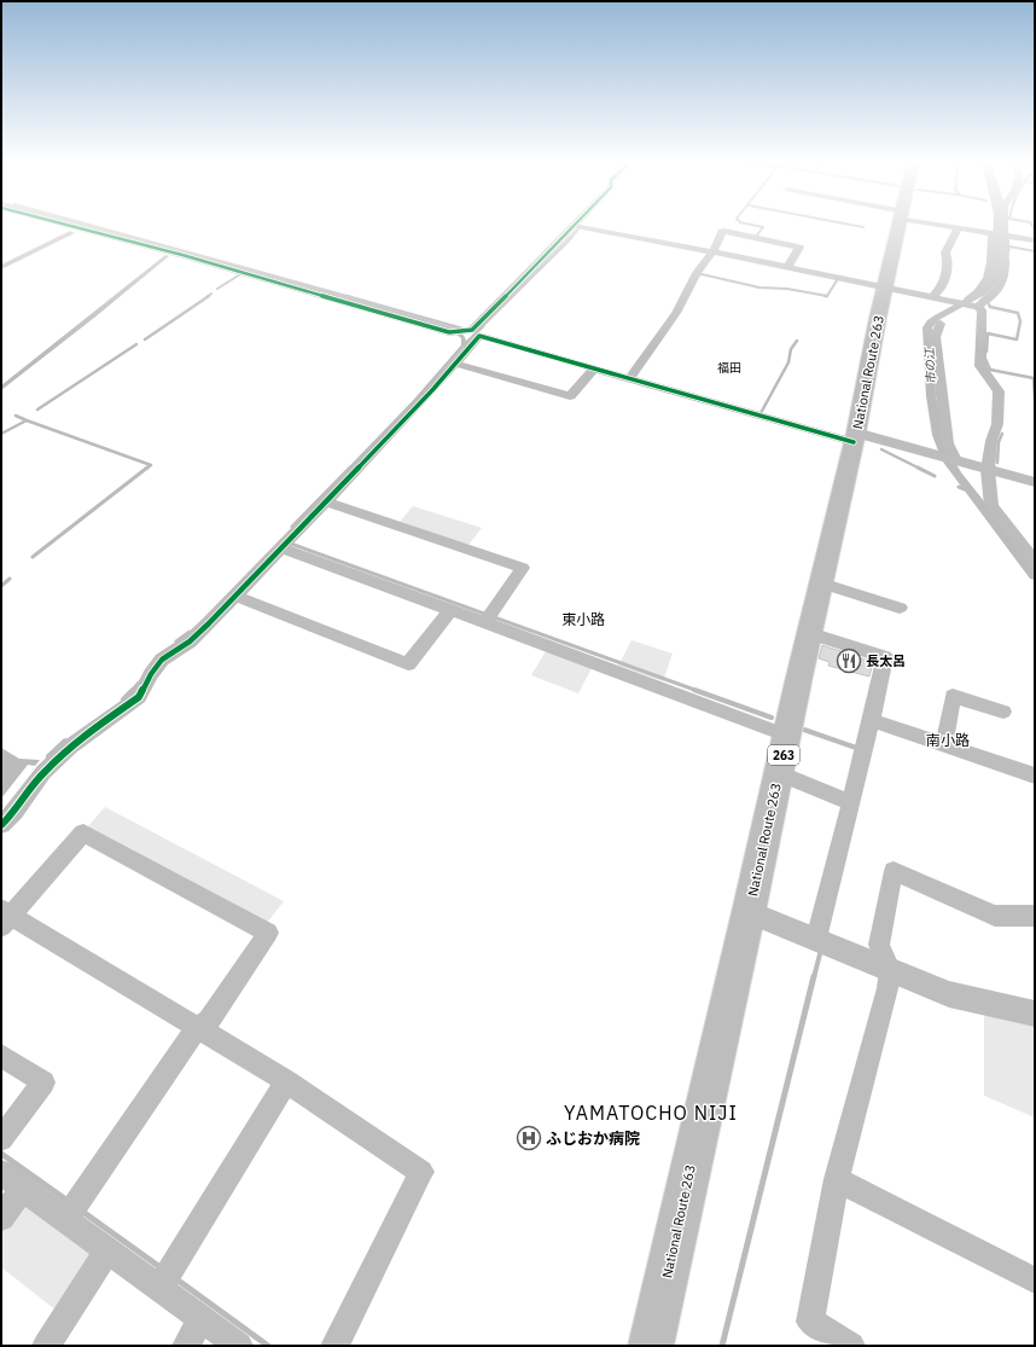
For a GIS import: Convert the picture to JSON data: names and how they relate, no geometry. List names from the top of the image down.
{
  "streets": {
    "highway": ["National Route 263", "263"]
  },
  "districts": [
    "福田",
    "東小路",
    "南小路",
    "YAMATOCHO NIJI"
  ],
  "water": ["市の江"],
  "places": {
    "restaurant": ["長太呂"],
    "hospital": ["ふじおか病院"]
  }
}
